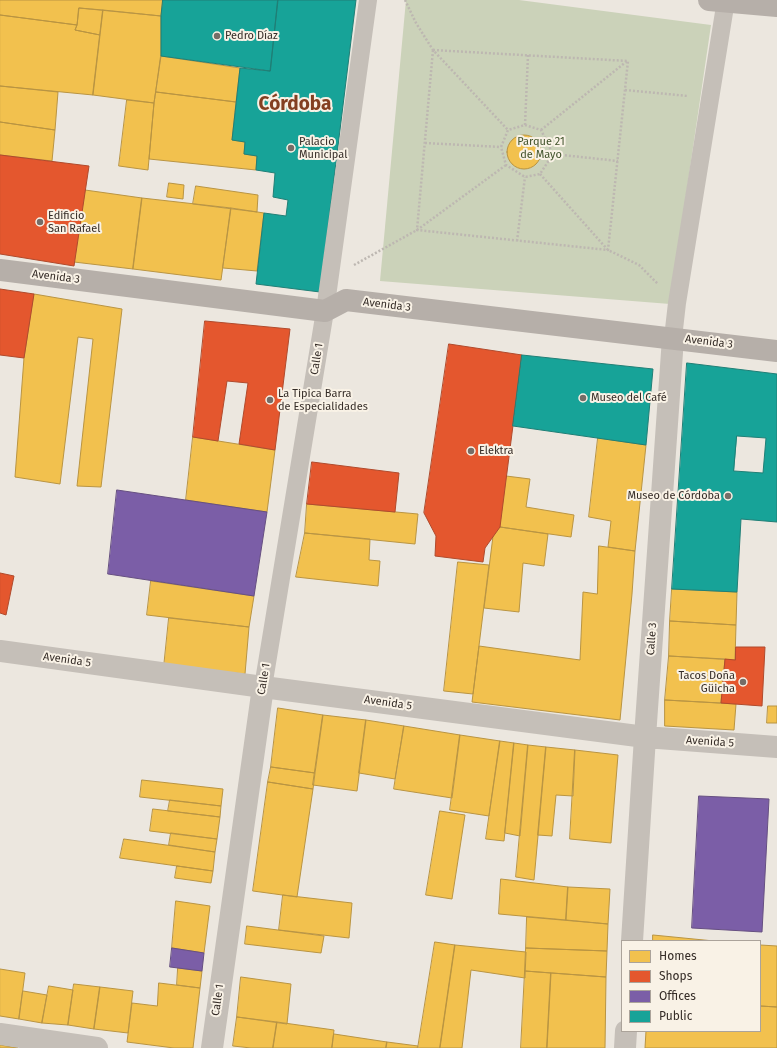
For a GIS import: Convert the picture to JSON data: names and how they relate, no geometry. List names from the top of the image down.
{
  "streets": {
    "main road": ["Avenida 3"],
    "street": ["Calle 1", "Calle 3", "Avenida 5"]
  },
  "crossings": [
    ["Avenida 3", "Calle 1"],
    ["Avenida 3", "Calle 3"],
    ["Calle 1", "Avenida 5"],
    ["Calle 3", "Avenida 5"]
  ],
  "districts": ["Córdoba"],
  "parks": ["Parque 21 de Mayo"],
  "places": [
    "Pedro Díaz",
    "Palacio Municipal",
    "Edificio San Rafael",
    "Museo del Café",
    "La Tipica Barra de Especialidades",
    "Elektra",
    "Museo de Córdoba",
    "Tacos Doña Güicha"
  ],
  "legend": [
    "Homes",
    "Shops",
    "Offices",
    "Public"
  ]
}
